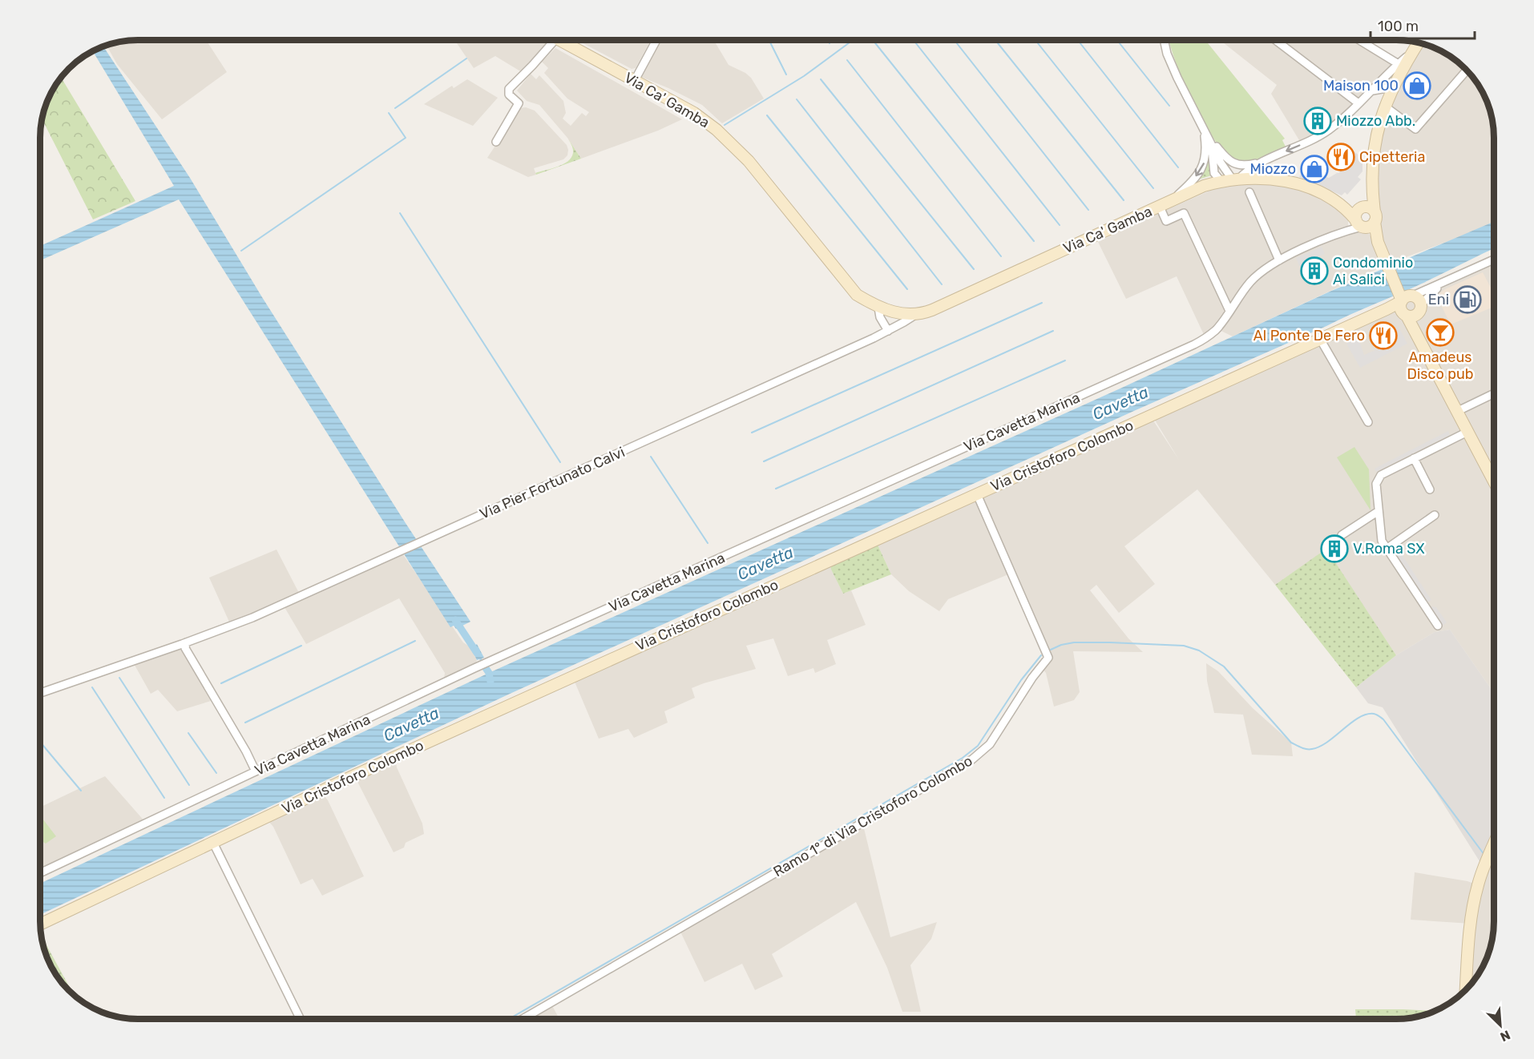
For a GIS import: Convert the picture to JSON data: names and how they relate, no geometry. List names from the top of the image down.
{
  "streets": {
    "street": [
      "Via Ca' Gamba",
      "Via Cavetta Marina",
      "Via Cristoforo Colombo",
      "Via Pier Fortunato Calvi",
      "Ramo 1° di Via Cristoforo Colombo"
    ]
  },
  "crossings": [
    ["Via Ca' Gamba", "Via Cavetta Marina"],
    ["Via Ca' Gamba", "Via Pier Fortunato Calvi"],
    ["Via Cristoforo Colombo", "Ramo 1° di Via Cristoforo Colombo"]
  ],
  "water": ["Cavetta"],
  "places": {
    "shop": ["Maison 100", "Miozzo"],
    "building": ["Miozzo Abb.", "Condominio Ai Salici", "V.Roma SX"],
    "restaurant": ["Cipetteria", "Al Ponte De Fero"],
    "fuel station": ["Eni"],
    "bar": ["Amadeus Disco pub"]
  },
  "scale_bar": "100 m",
  "north": "bottom right"
}
